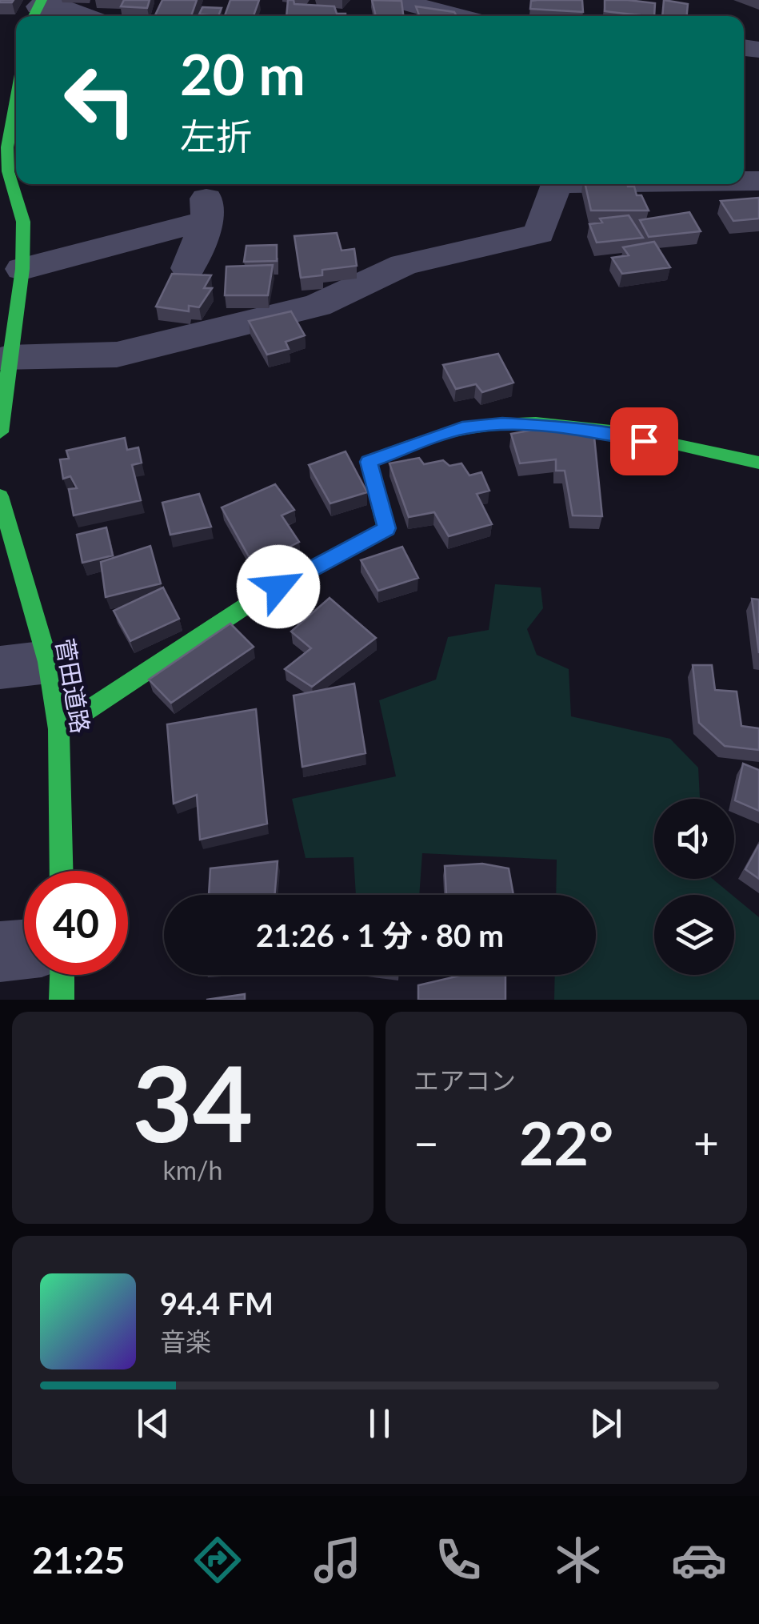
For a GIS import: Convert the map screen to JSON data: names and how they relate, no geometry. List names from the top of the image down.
{
  "streets": {
    "street": ["菅田道路"]
  },
  "page": {
    "turn": ["20 m", "左折"],
    "limit": "40",
    "trip": "21:26 · 1 分 · 80 m",
    "tile": [
      ["34", "km/h"],
      "エアコン"
    ],
    "heat": ["−", "22°", "+"],
    "song": ["94.4 FM", "音楽"],
    "tabs": "21:25"
  }
}
